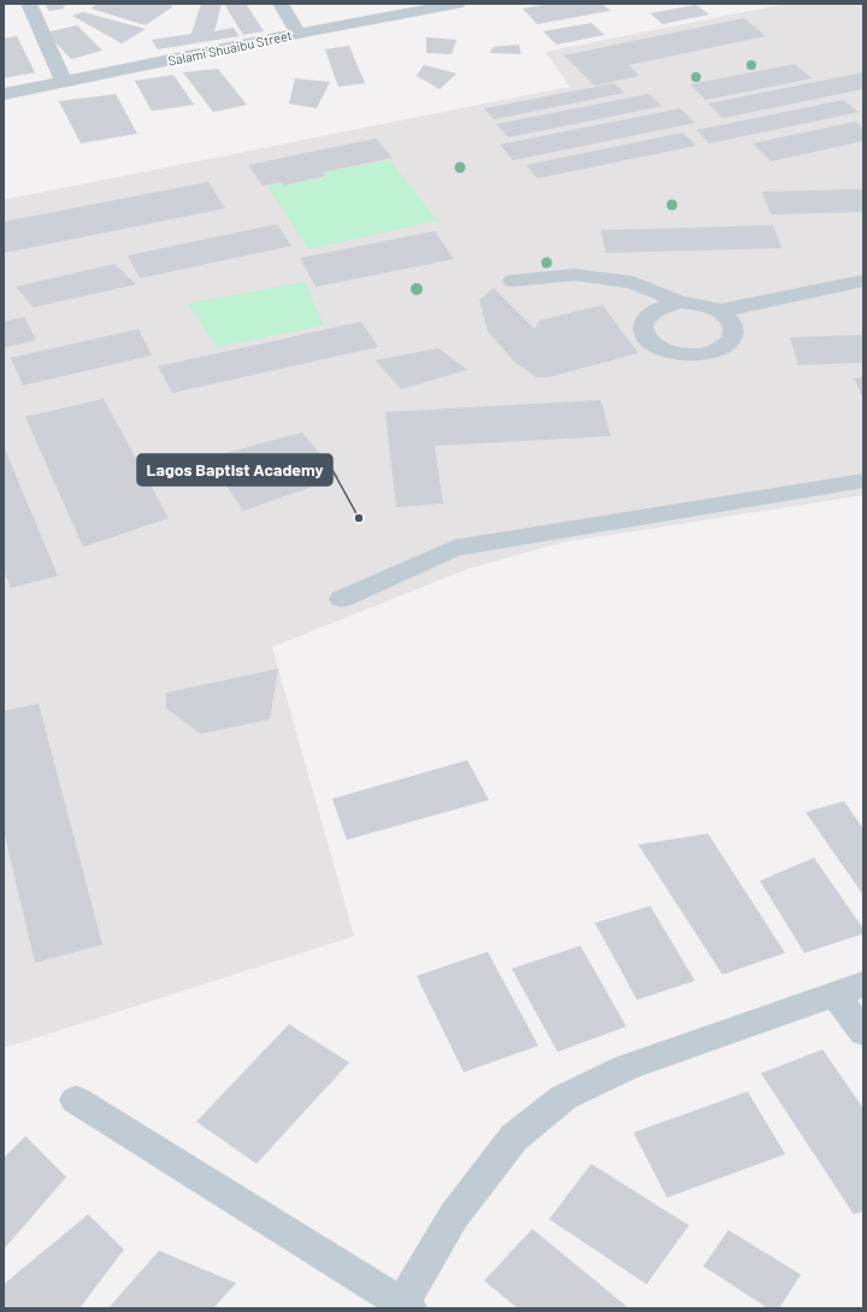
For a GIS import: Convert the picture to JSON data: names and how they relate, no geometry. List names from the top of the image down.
{
  "streets": {
    "street": ["Salami Shuaibu Street"]
  },
  "places": ["Lagos Baptist Academy"]
}
